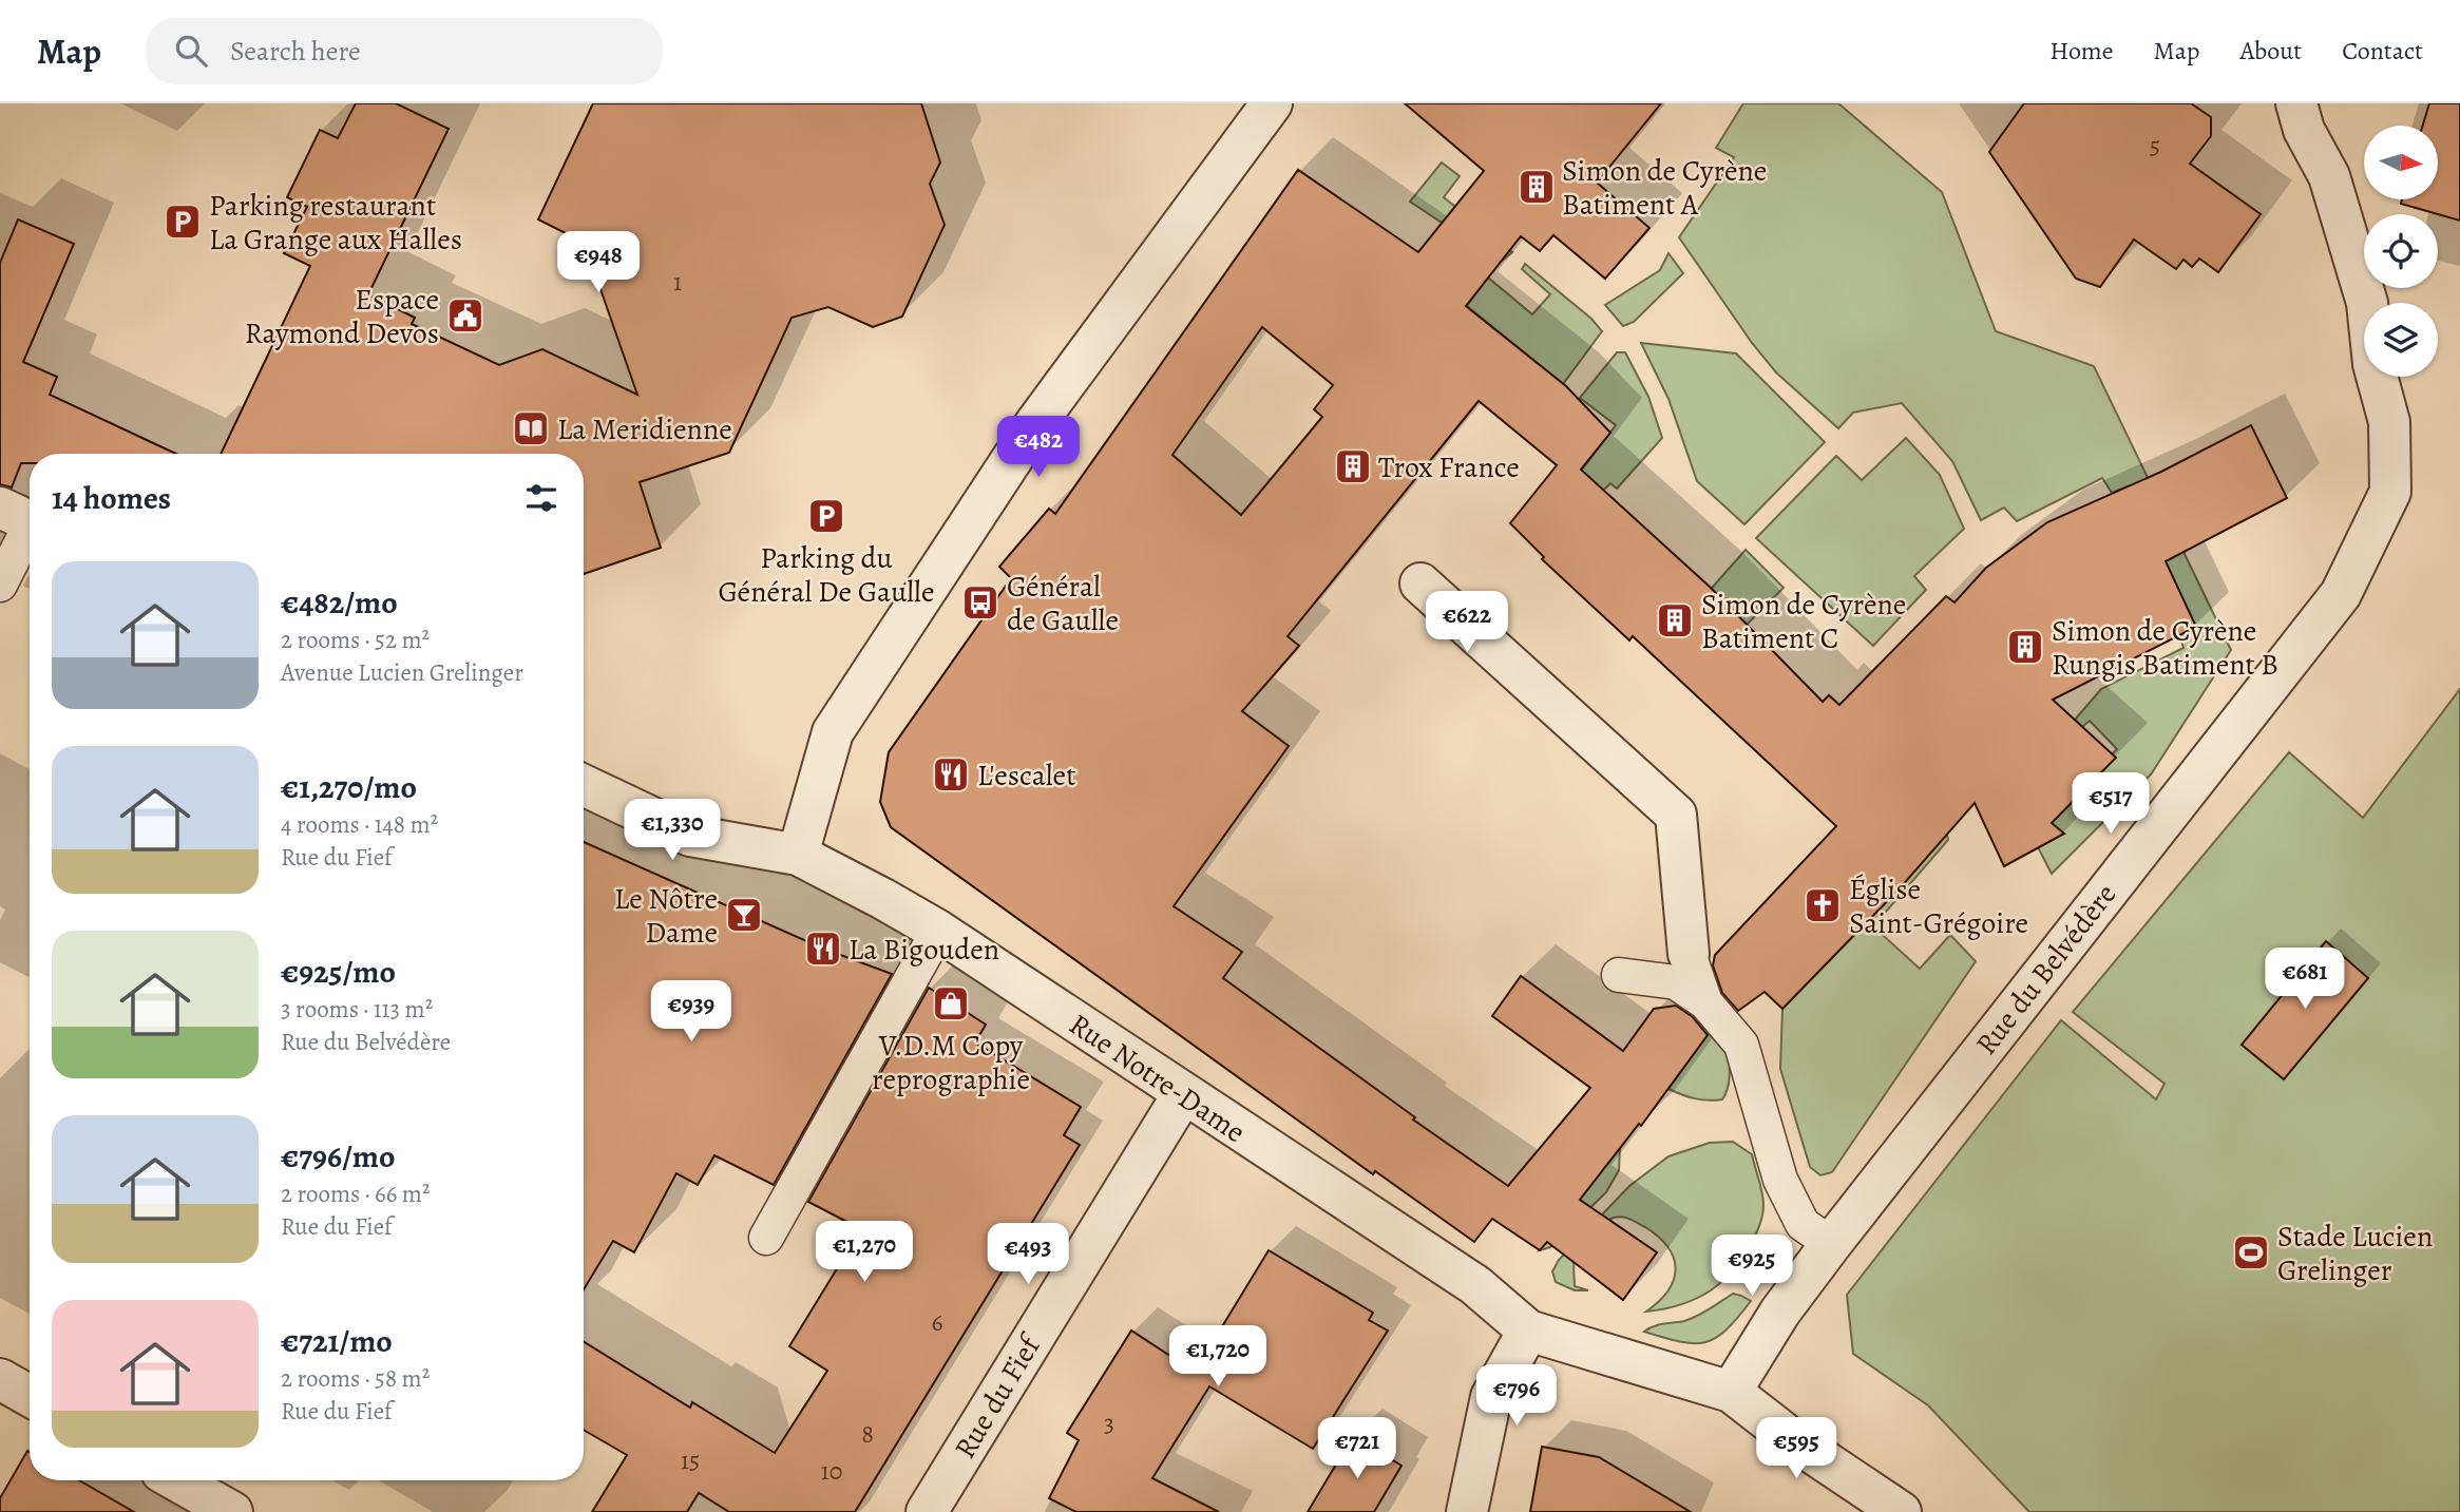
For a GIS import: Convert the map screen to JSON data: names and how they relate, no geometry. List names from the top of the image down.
{
  "streets": {
    "street": ["Rue du Belvédère", "Rue Notre-Dame", "Rue du Fief"]
  },
  "crossings": [
    ["Rue du Belvédère", "Rue Notre-Dame"],
    ["Rue Notre-Dame", "Rue du Fief"]
  ],
  "places": {
    "building": [
      "Simon de Cyrène Batiment A",
      "Trox France",
      "Simon de Cyrène Batiment C",
      "Simon de Cyrène Rungis Batiment B"
    ],
    "parking": ["Parking restaurant La Grange aux Halles", "Parking du Général De Gaulle"],
    "public building": ["Espace Raymond Devos"],
    "library": ["La Meridienne"],
    "bus stop": ["Général de Gaulle"],
    "restaurant": ["L'escalet", "La Bigouden"],
    "church": ["Église Saint-Grégoire"],
    "bar": ["Le Nôtre Dame"],
    "shop": ["V.D.M Copy reprographie"],
    "sports": ["Stade Lucien Grelinger"]
  },
  "house_numbers": [
    "5",
    "1",
    "6",
    "3",
    "8",
    "15",
    "10"
  ],
  "north": "right",
  "page": {
    "header": "Map",
    "search": "Search here",
    "nav": [
      "Home",
      "Map",
      "About",
      "Contact"
    ],
    "price": [
      "€948",
      "€482",
      "€622",
      "€517",
      "€1,330",
      "€681",
      "€939",
      "€1,270",
      "€493",
      "€925",
      "€1,720",
      "€796",
      "€721",
      "€595"
    ],
    "heading": "14 homes",
    "list": [
      {
        "name": "€482/mo",
        "note": "2 rooms · 52 m² · Avenue Lucien Grelinger"
      },
      {
        "name": "€1,270/mo",
        "note": "4 rooms · 148 m² · Rue du Fief"
      },
      {
        "name": "€925/mo",
        "note": "3 rooms · 113 m² · Rue du Belvédère"
      },
      {
        "name": "€796/mo",
        "note": "2 rooms · 66 m² · Rue du Fief"
      },
      {
        "name": "€721/mo",
        "note": "2 rooms · 58 m² · Rue du Fief"
      }
    ]
  }
}
